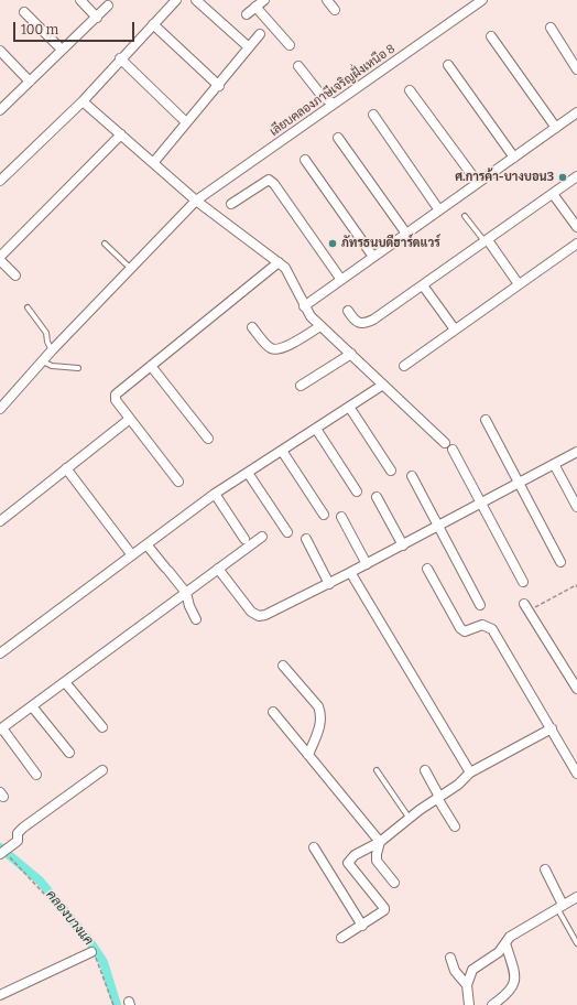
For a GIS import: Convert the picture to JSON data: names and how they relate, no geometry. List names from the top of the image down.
{
  "streets": {
    "street": ["เลียบคลองภาษีเจริญฝั่งเหนือ 8"]
  },
  "water": ["คลองบางแค"],
  "places": ["ศ.การค้า-บางบอน3", "ภัทรธนบดีฮาร์ดแวร์"],
  "scale_bar": "100 m"
}
